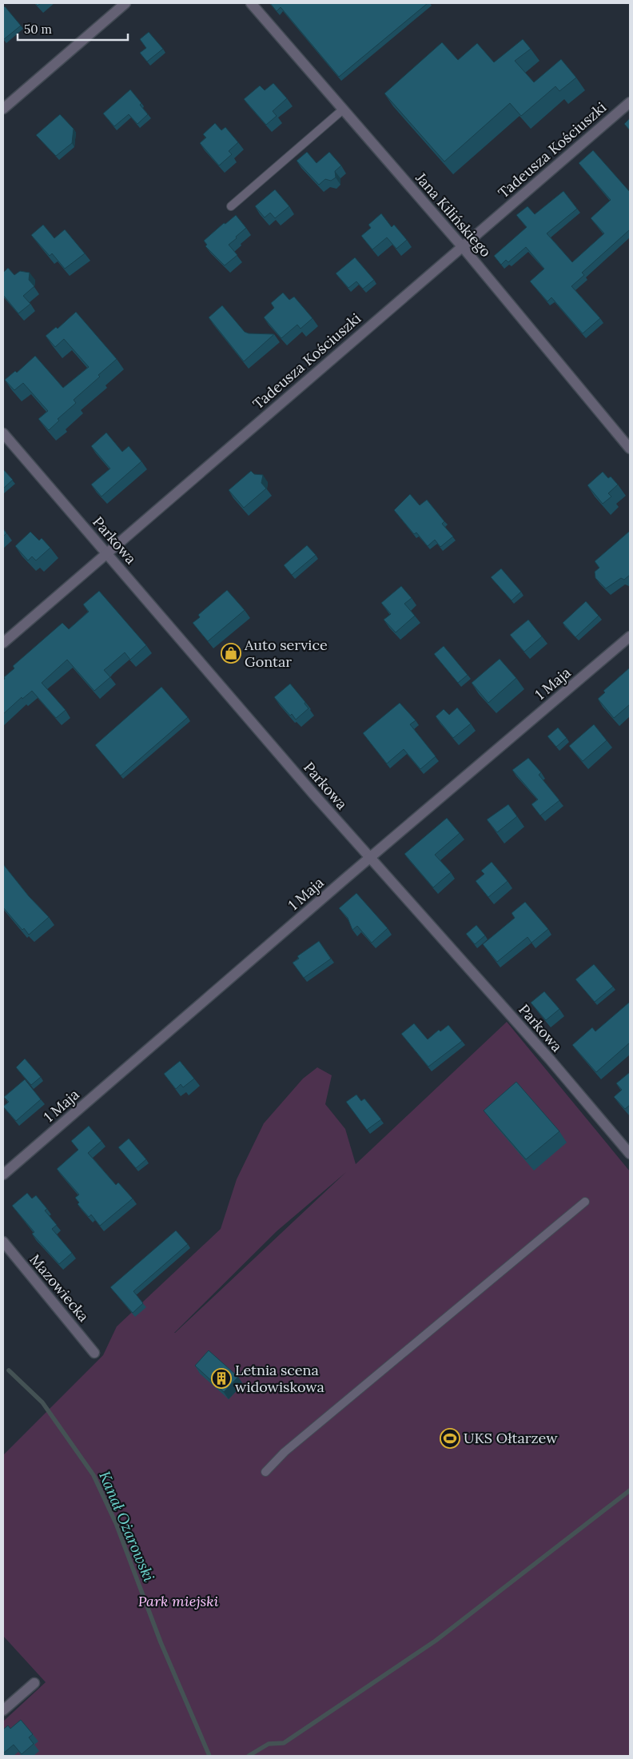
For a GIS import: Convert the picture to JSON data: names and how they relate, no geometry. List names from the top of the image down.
{
  "streets": {
    "street": [
      "Tadeusza Kościuszki",
      "Jana Kilińskiego",
      "Parkowa",
      "1 Maja",
      "Mazowiecka"
    ]
  },
  "crossings": [
    ["Tadeusza Kościuszki", "Jana Kilińskiego"],
    ["Tadeusza Kościuszki", "Parkowa"],
    ["Parkowa", "1 Maja"]
  ],
  "water": ["Kanał Ożarowski"],
  "parks": ["Park miejski"],
  "places": {
    "shop": ["Auto service Gontar"],
    "building": ["Letnia scena widowiskowa"],
    "sports": ["UKS Ołtarzew"]
  },
  "scale_bar": "50 m"
}
